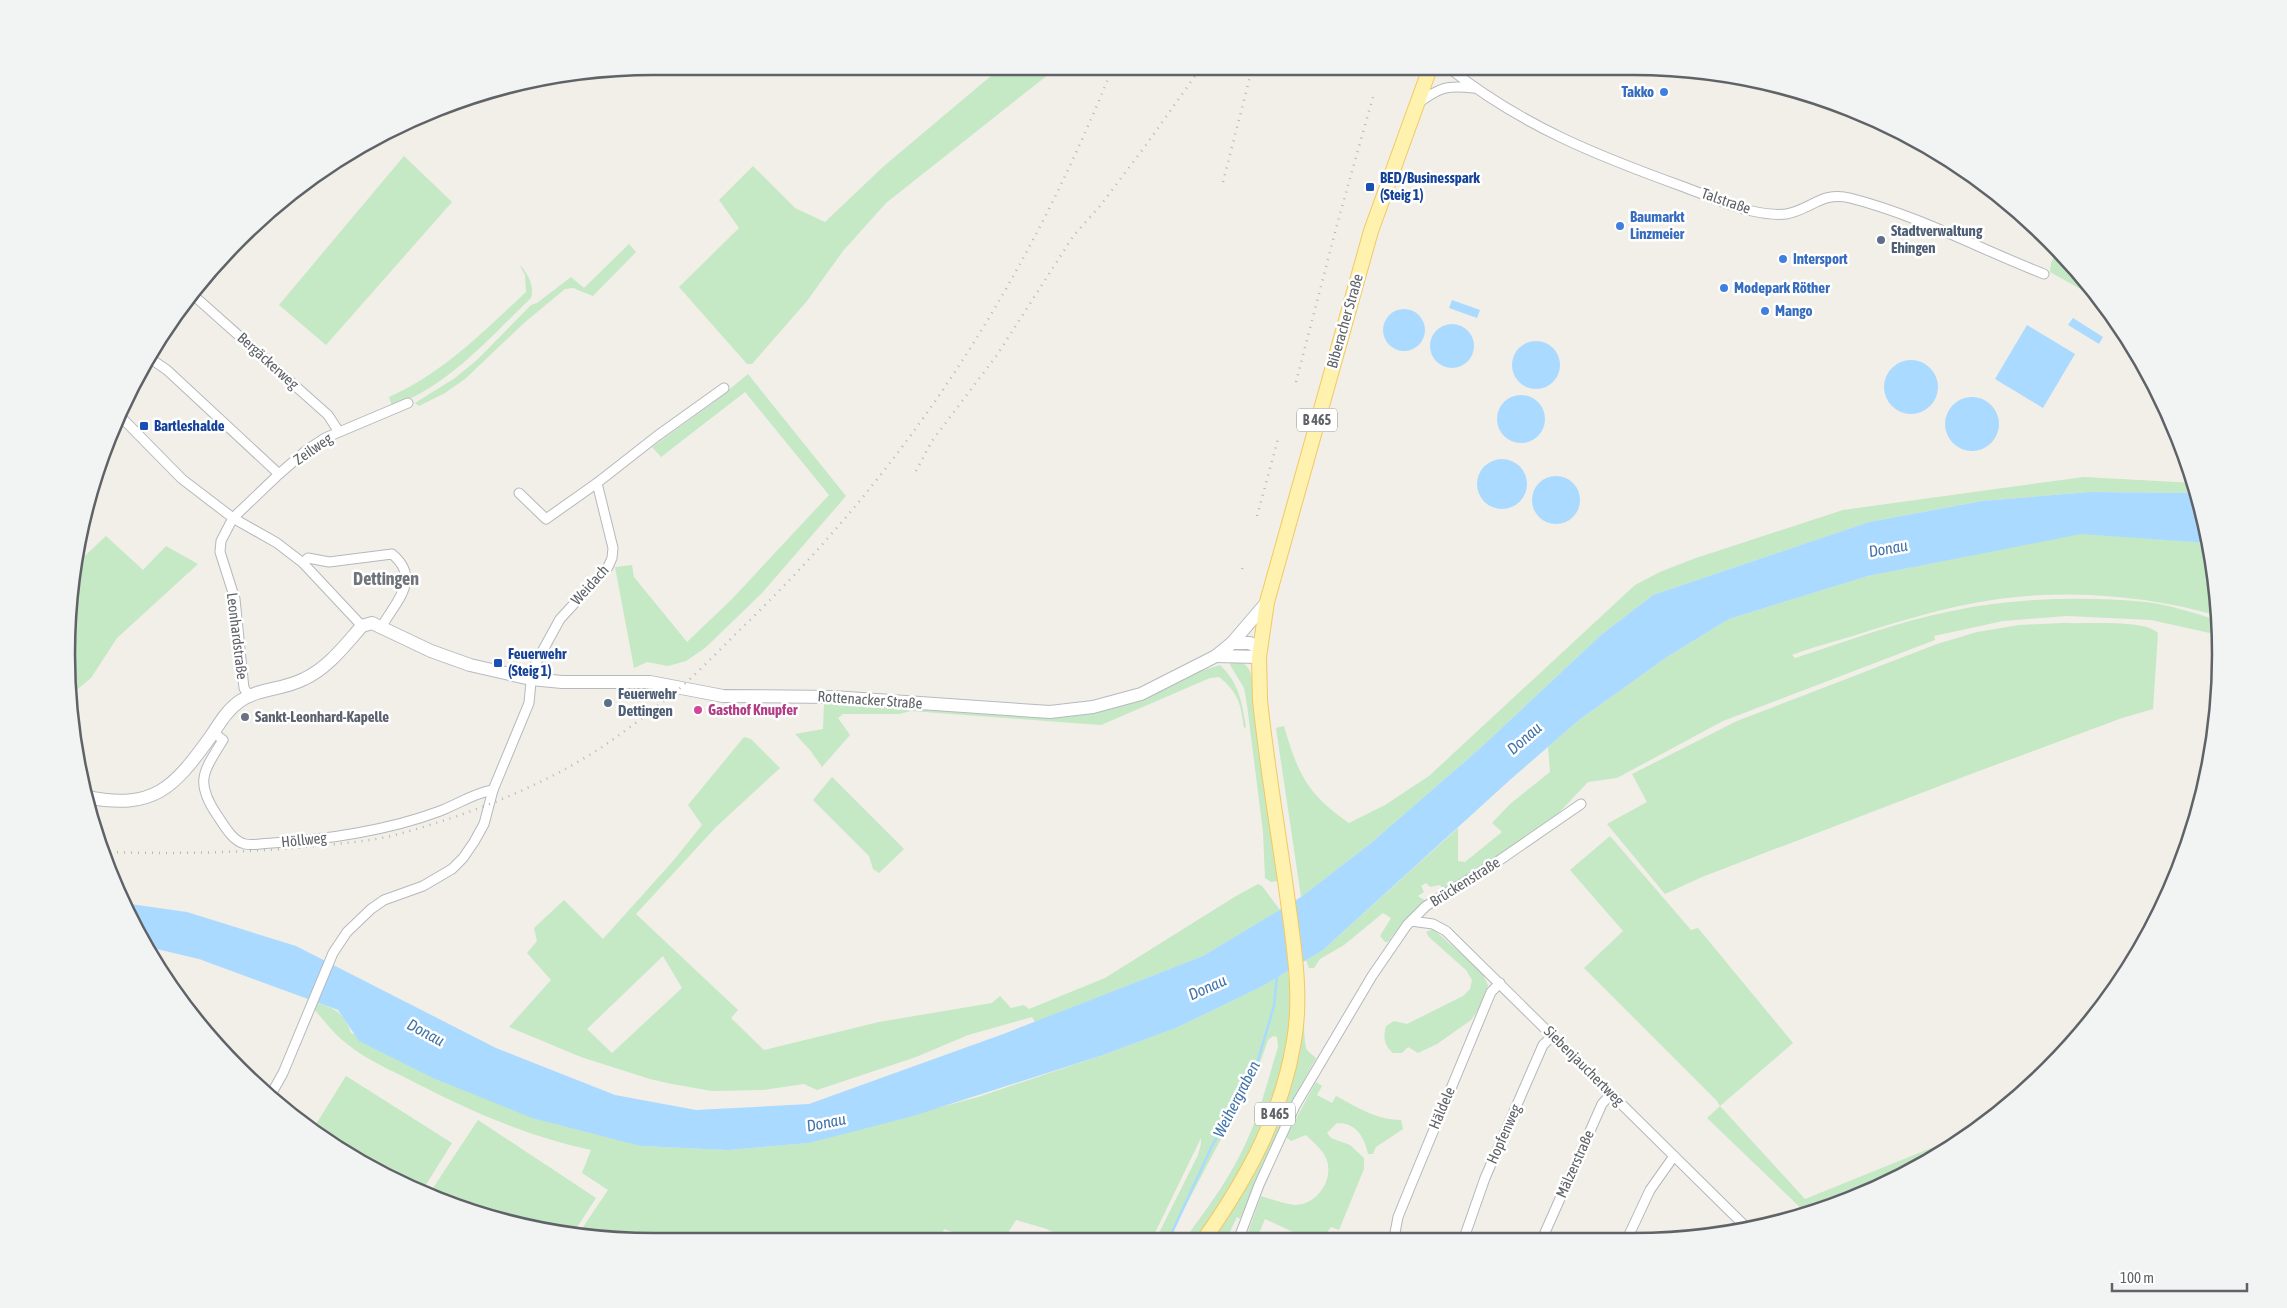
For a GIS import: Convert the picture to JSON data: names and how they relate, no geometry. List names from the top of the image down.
{
  "streets": {
    "main road": ["Biberacher Straße", "B 465", "Rottenacker Straße"],
    "street": [
      "Talstraße",
      "Bergäckerweg",
      "Zeilweg",
      "Weidach",
      "Leonhardstraße",
      "Höllweg",
      "Brückenstraße",
      "Siebenjauchertweg",
      "Häldele",
      "Hopfenweg",
      "Mälzerstraße"
    ]
  },
  "crossings": [
    ["Biberacher Straße", "B 465"],
    ["Biberacher Straße", "Rottenacker Straße"],
    ["Bergäckerweg", "Zeilweg"],
    ["B 465", "Rottenacker Straße"],
    ["Zeilweg", "Leonhardstraße"],
    ["Weidach", "Rottenacker Straße"],
    ["Brückenstraße", "Siebenjauchertweg"],
    ["Siebenjauchertweg", "Häldele"],
    ["Siebenjauchertweg", "Hopfenweg"],
    ["Siebenjauchertweg", "Mälzerstraße"]
  ],
  "districts": ["Dettingen"],
  "water": ["Donau", "Weihergraben"],
  "places": {
    "other": [
      "Takko",
      "Baumarkt Linzmeier",
      "Stadtverwaltung Ehingen",
      "Intersport",
      "Modepark Röther",
      "Mango",
      "Feuerwehr Dettingen",
      "Gasthof Knupfer",
      "Sankt-Leonhard-Kapelle"
    ],
    "transit": ["BED/Businesspark (Steig 1)", "Bartleshalde", "Feuerwehr (Steig 1)"]
  },
  "scale_bar": "100 m"
}
